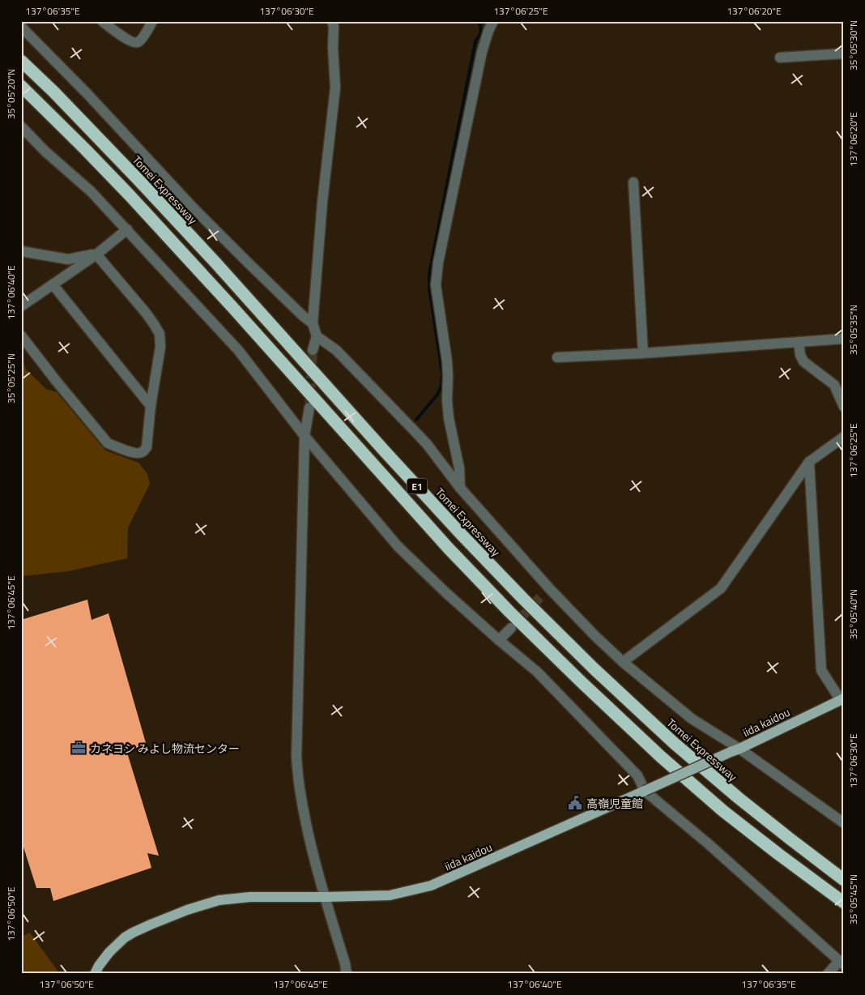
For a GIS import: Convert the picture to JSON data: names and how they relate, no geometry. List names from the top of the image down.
{
  "streets": {
    "highway": ["Tomei Expressway", "E1"],
    "main road": ["iida kaidou"]
  },
  "places": {
    "office": ["カネヨシ みよし物流センター"],
    "public building": ["高嶺児童館"]
  },
  "coordinates": [
    "137°06'35\"E",
    "137°06'30\"E",
    "137°06'25\"E",
    "137°06'20\"E",
    "35°05'30\"N",
    "35°05'20\"N",
    "137°06'40\"E",
    "35°05'35\"N",
    "35°05'25\"N",
    "137°06'45\"E",
    "35°05'40\"N",
    "35°05'45\"N",
    "137°06'50\"E"
  ]
}
